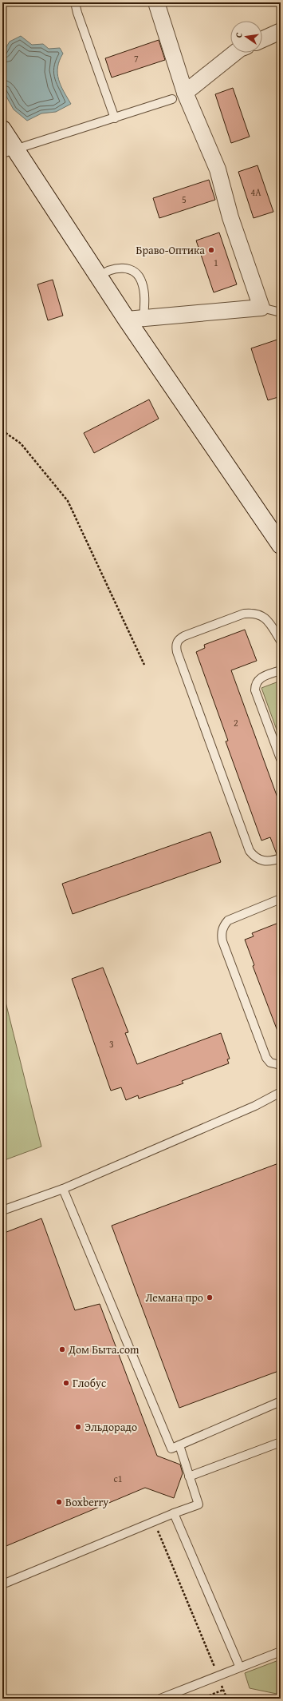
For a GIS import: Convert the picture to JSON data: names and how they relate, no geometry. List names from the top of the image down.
{
  "places": [
    "Браво-Оптика",
    "Лемана про",
    "Дом Быта.com",
    "Глобус",
    "Эльдорадо",
    "Boxberry"
  ],
  "house_numbers": [
    "7",
    "4А",
    "5",
    "1",
    "2",
    "3",
    "с1"
  ],
  "north": "left"
}
